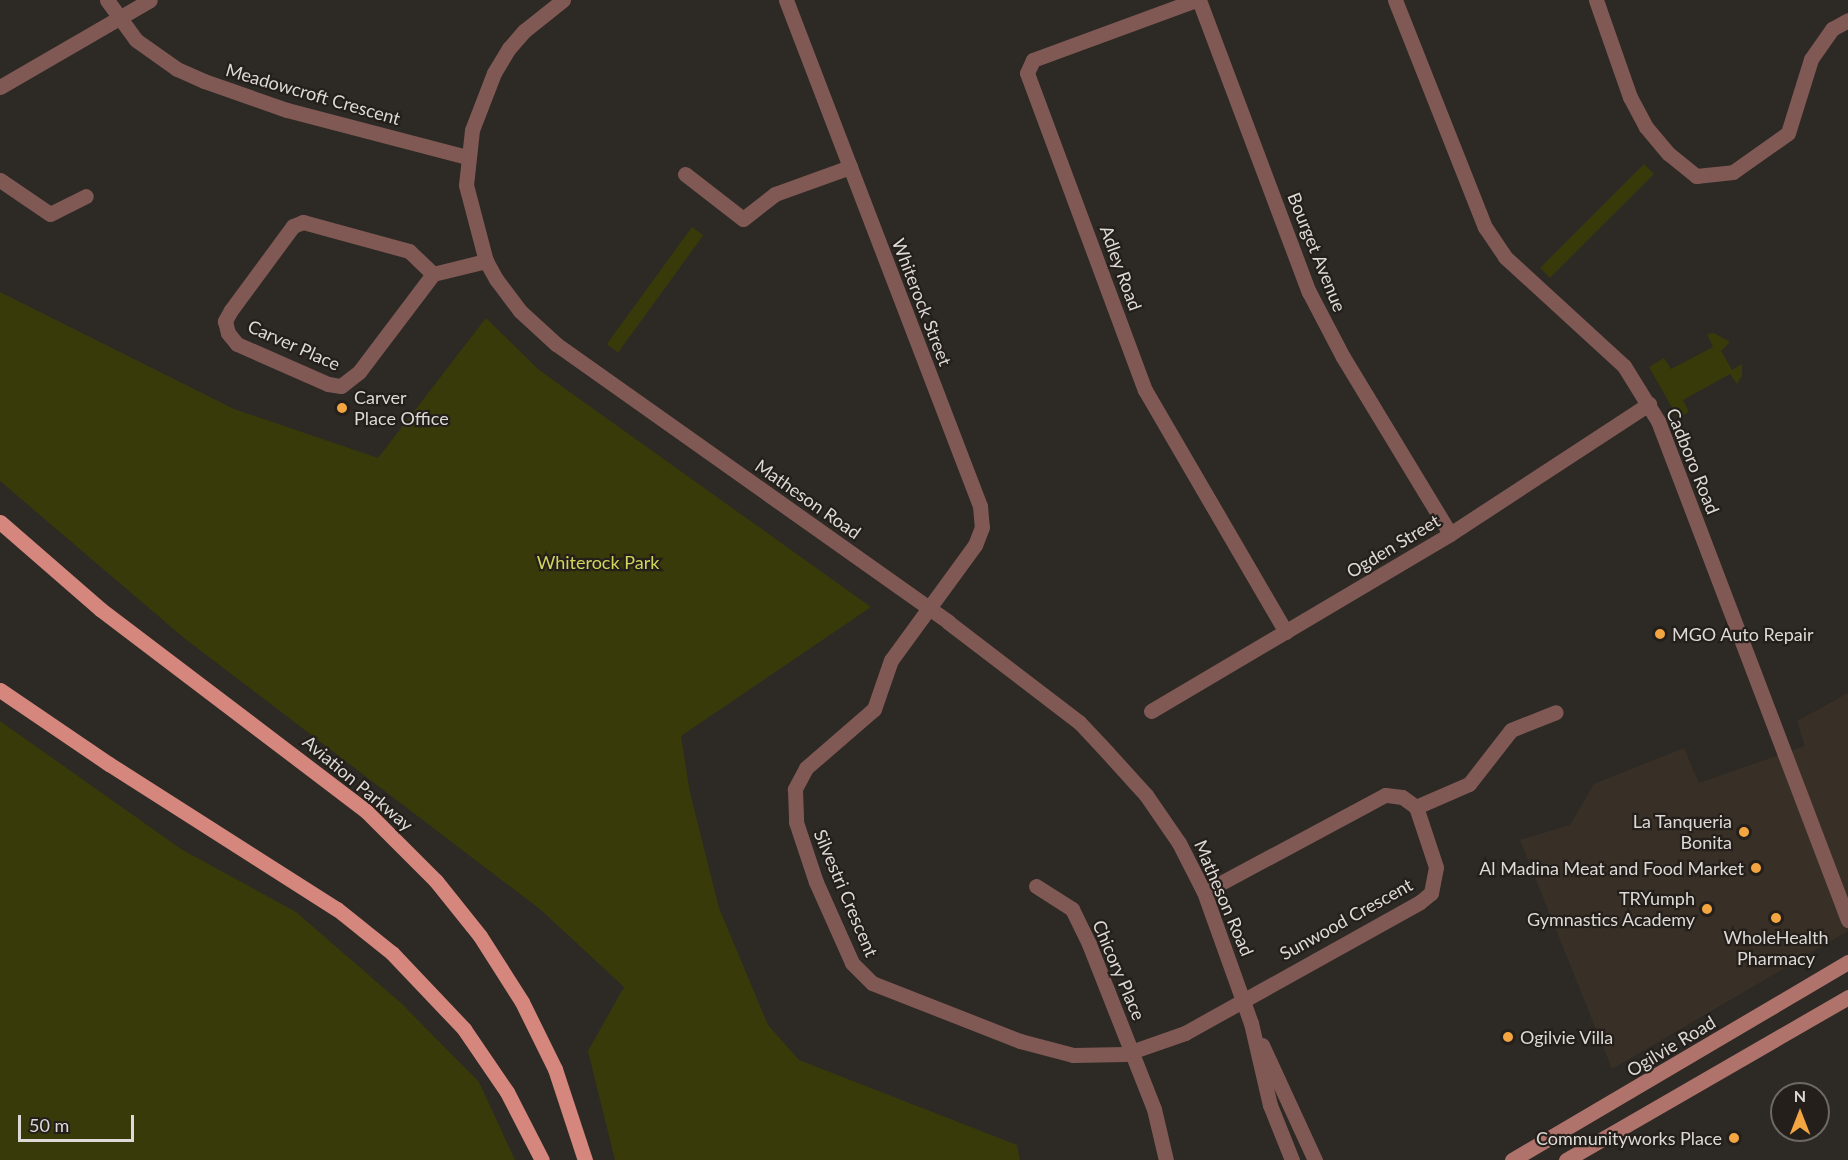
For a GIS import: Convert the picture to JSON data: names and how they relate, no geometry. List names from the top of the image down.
{
  "streets": {
    "main road": ["Aviation Parkway", "Ogilvie Road"],
    "street": [
      "Meadowcroft Crescent",
      "Bourget Avenue",
      "Adley Road",
      "Whiterock Street",
      "Carver Place",
      "Cadboro Road",
      "Matheson Road",
      "Ogden Street",
      "Silvestri Crescent",
      "Sunwood Crescent",
      "Chicory Place"
    ]
  },
  "crossings": [
    ["Meadowcroft Crescent", "Matheson Road"],
    ["Bourget Avenue", "Adley Road"],
    ["Bourget Avenue", "Ogden Street"],
    ["Adley Road", "Ogden Street"],
    ["Whiterock Street", "Matheson Road"],
    ["Whiterock Street", "Silvestri Crescent"],
    ["Cadboro Road", "Ogden Street"],
    ["Matheson Road", "Silvestri Crescent"],
    ["Matheson Road", "Sunwood Crescent"],
    ["Silvestri Crescent", "Sunwood Crescent"],
    ["Silvestri Crescent", "Chicory Place"]
  ],
  "parks": ["Whiterock Park"],
  "places": [
    "Carver Place Office",
    "MGO Auto Repair",
    "La Tanqueria Bonita",
    "Al Madina Meat and Food Market",
    "TRYumph Gymnastics Academy",
    "WholeHealth Pharmacy",
    "Ogilvie Villa",
    "Communityworks Place"
  ],
  "scale_bar": "50 m",
  "north": "top"
}
